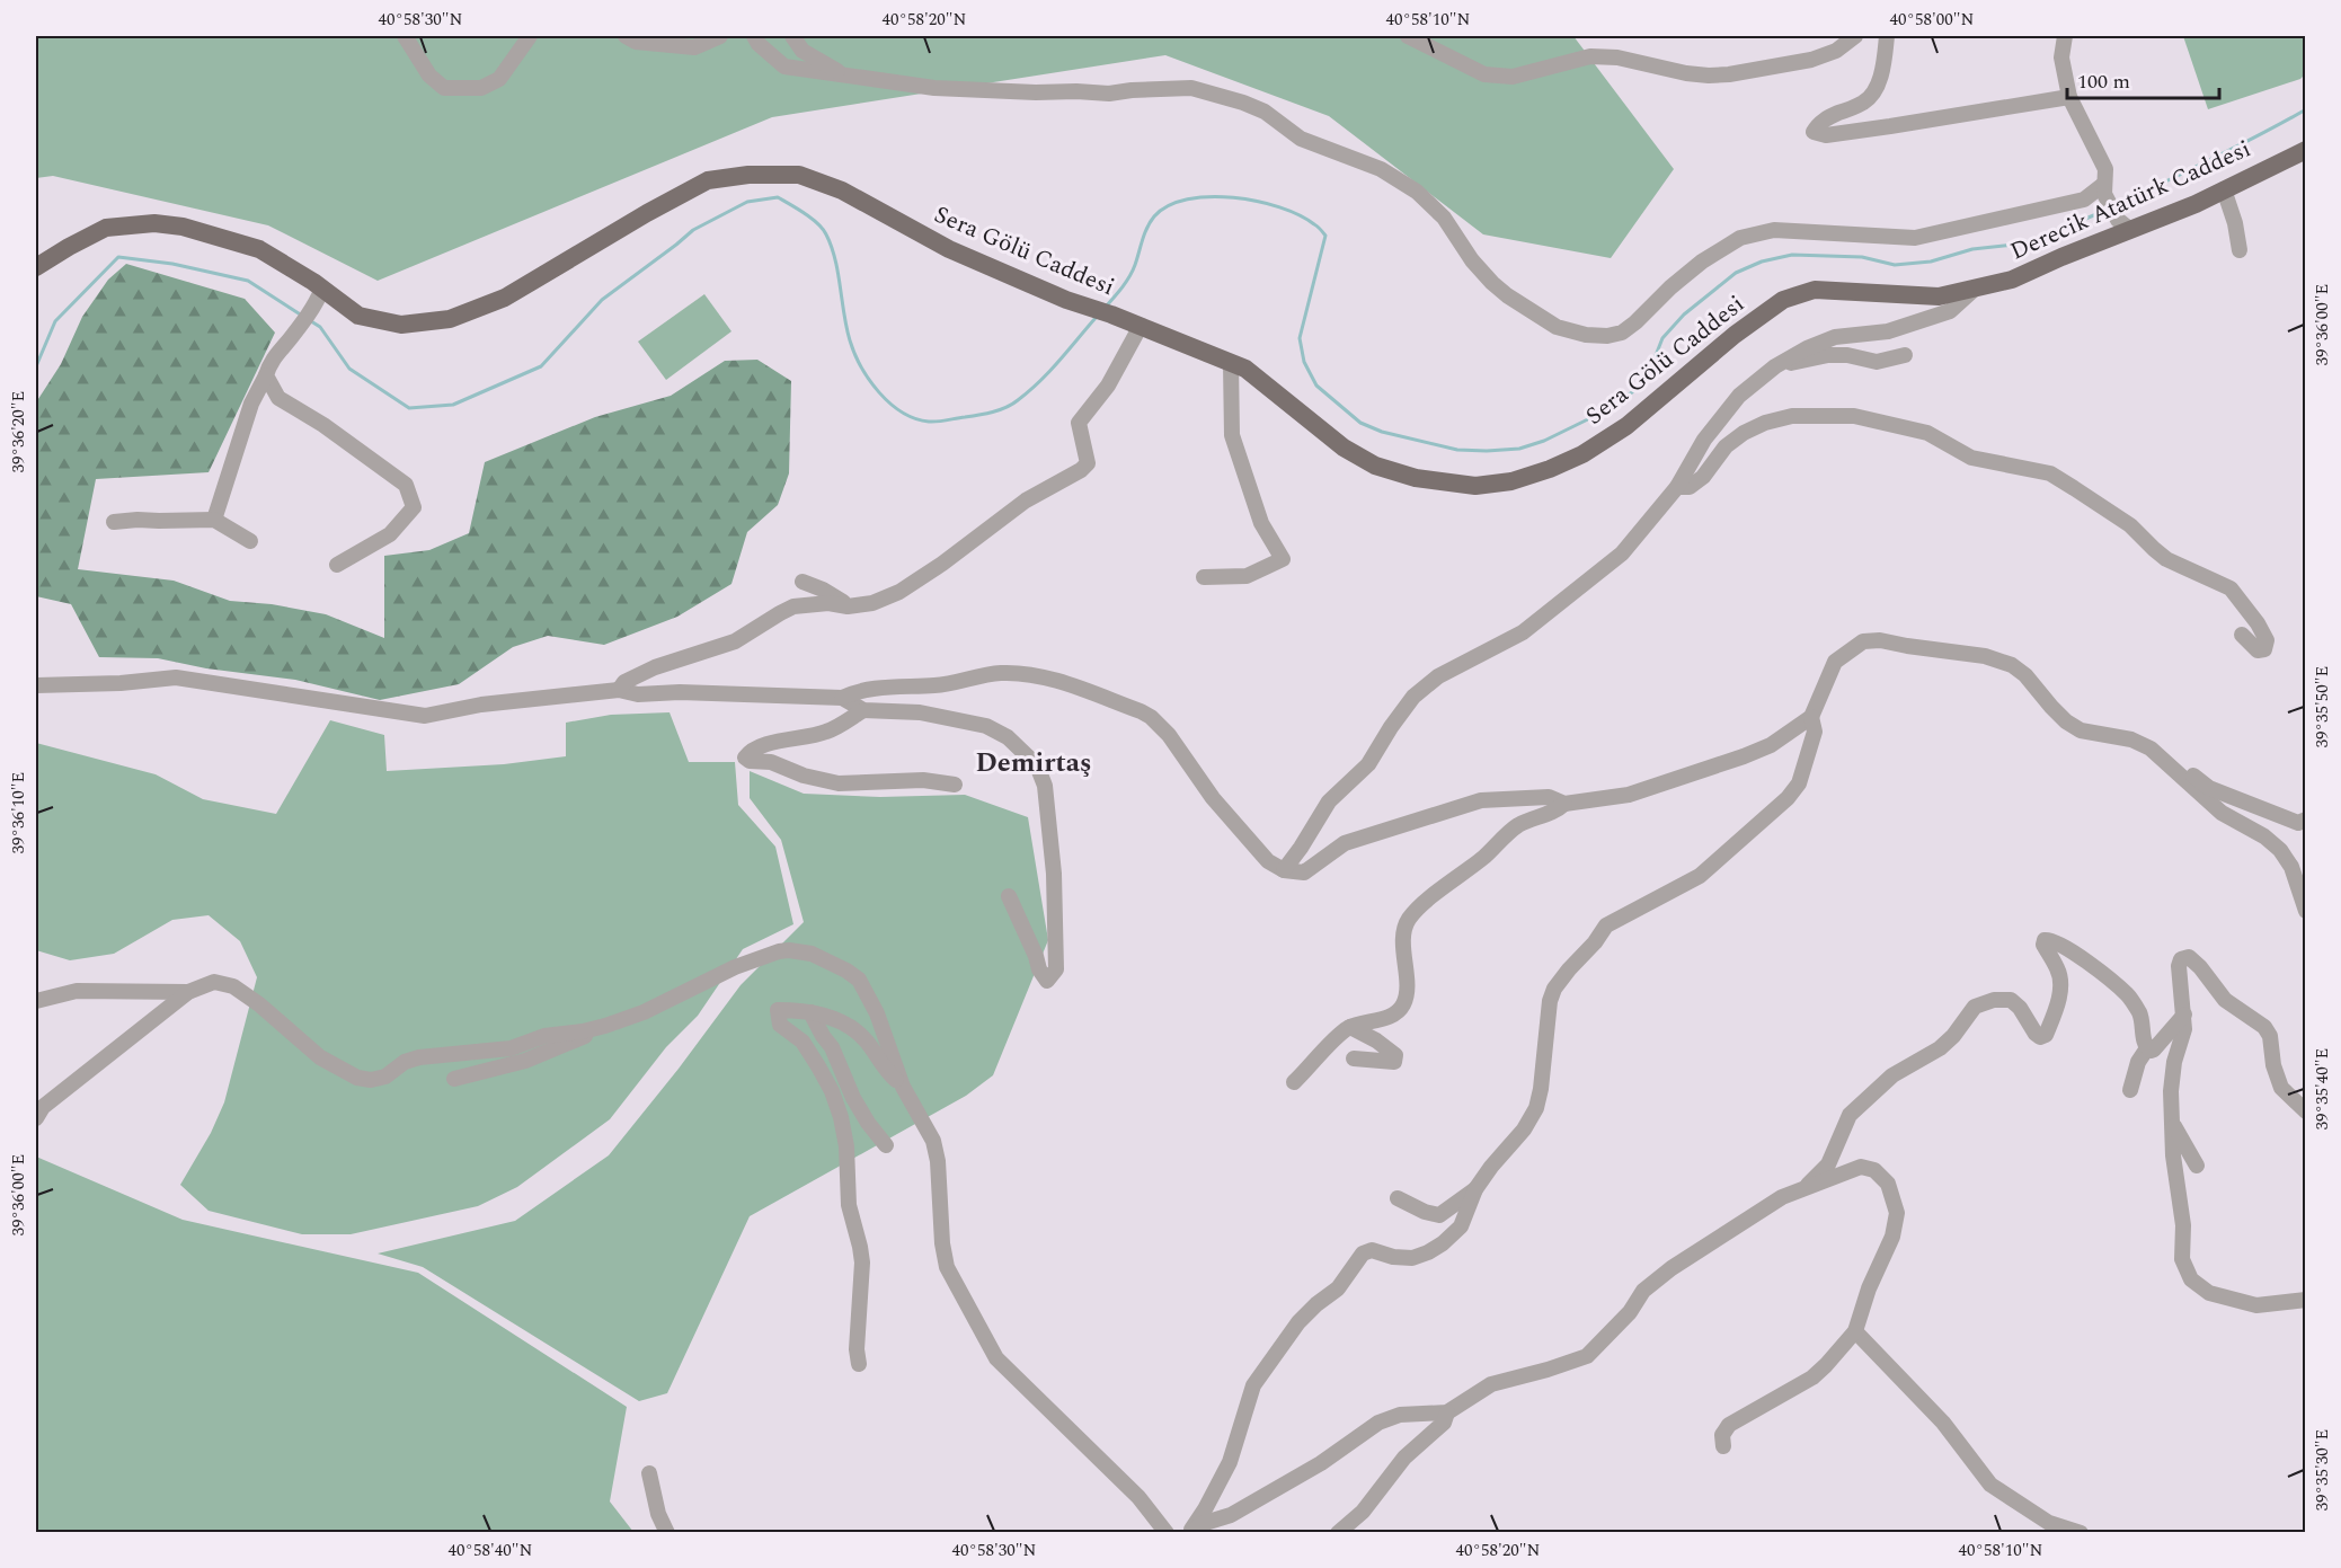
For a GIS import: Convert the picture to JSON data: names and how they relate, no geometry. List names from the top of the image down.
{
  "streets": {
    "main road": ["Derecik Atatürk Caddesi", "Sera Gölü Caddesi"]
  },
  "crossings": [
    ["Derecik Atatürk Caddesi", "Sera Gölü Caddesi"]
  ],
  "districts": ["Demirtaş"],
  "scale_bar": "100 m",
  "coordinates": [
    "40°58'30\"N",
    "40°58'20\"N",
    "40°58'10\"N",
    "40°58'00\"N",
    "39°36'00\"E",
    "39°36'20\"E",
    "39°35'50\"E",
    "39°36'10\"E",
    "39°35'40\"E",
    "39°35'30\"E",
    "40°58'40\"N"
  ]
}
